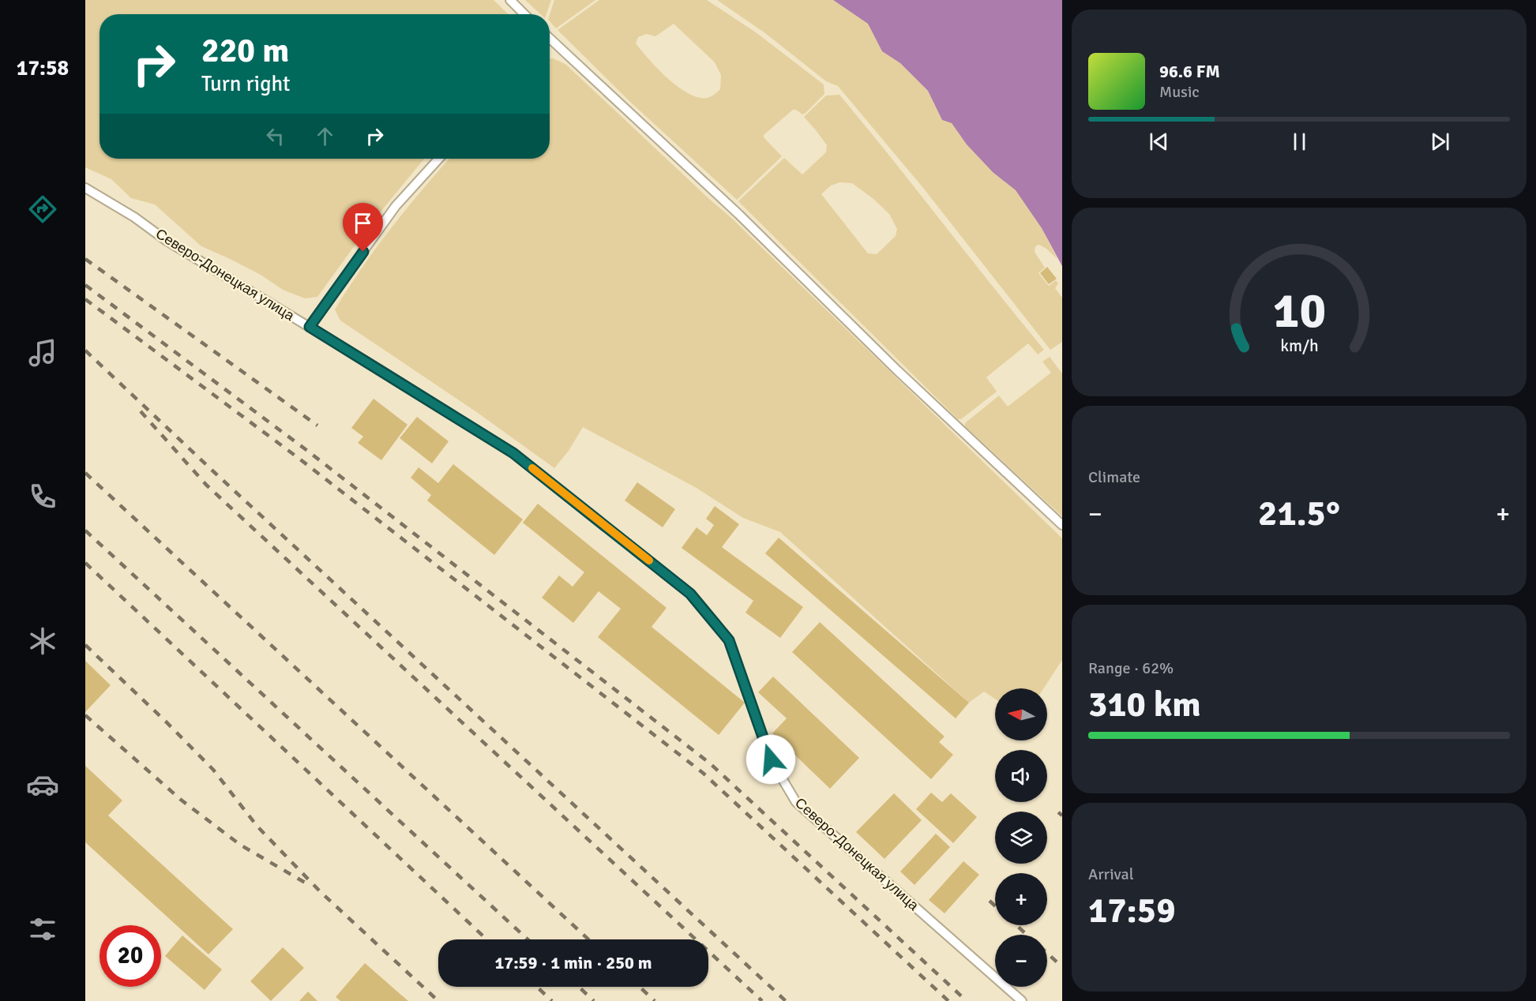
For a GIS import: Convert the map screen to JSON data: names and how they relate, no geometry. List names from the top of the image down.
{
  "streets": {
    "lane": ["Северо-Донецкая улица"]
  },
  "north": "left",
  "page": {
    "tabs": "17:58",
    "turn": ["220 m", "Turn right"],
    "song": ["96.6 FM", "Music"],
    "tile": [
      "Climate",
      ["Range · 62%", "310 km"],
      ["Arrival", "17:59"]
    ],
    "heat": ["−", "21.5°", "+"],
    "map_buttons": ["+", "−"],
    "limit": "20",
    "trip": "17:59 · 1 min · 250 m",
    "gauge": ["10", "km/h"]
  }
}
